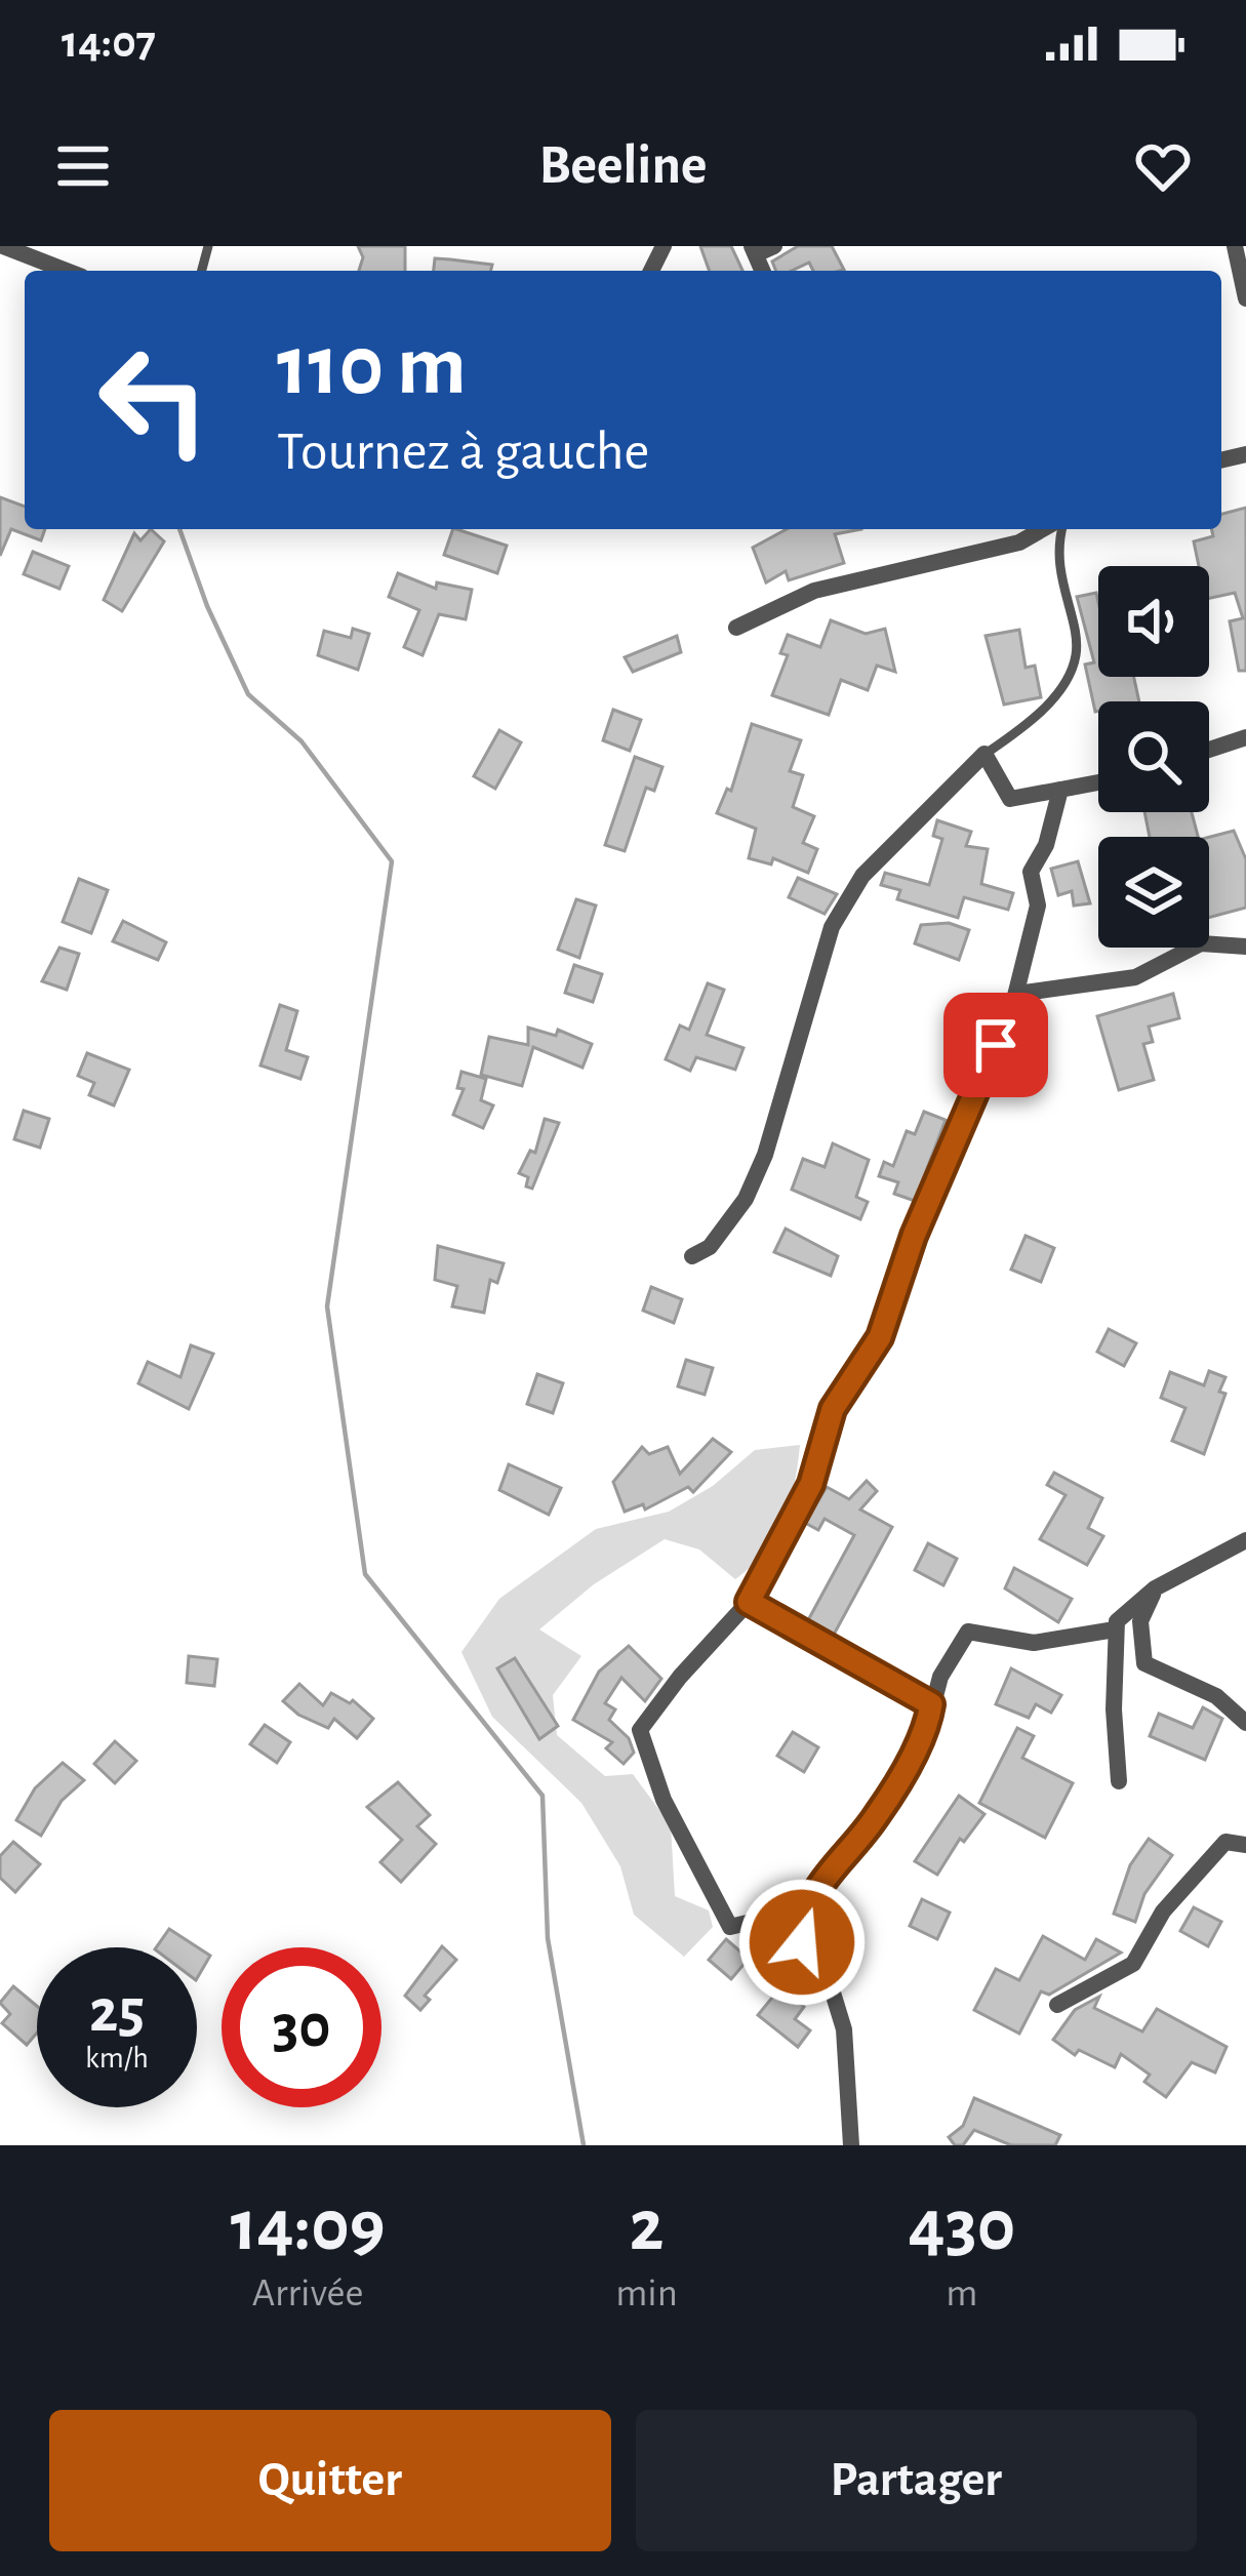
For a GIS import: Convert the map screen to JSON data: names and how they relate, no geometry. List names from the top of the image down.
{
  "page": {
    "status": "14:07",
    "header": "Beeline",
    "turn": ["110 m", "Tournez à gauche"],
    "speed": "25 km/h",
    "limit": "30",
    "eta": [
      "14:09",
      "Arrivée",
      "2",
      "min",
      "430",
      "m"
    ],
    "buttons": ["Quitter", "Partager"]
  }
}
